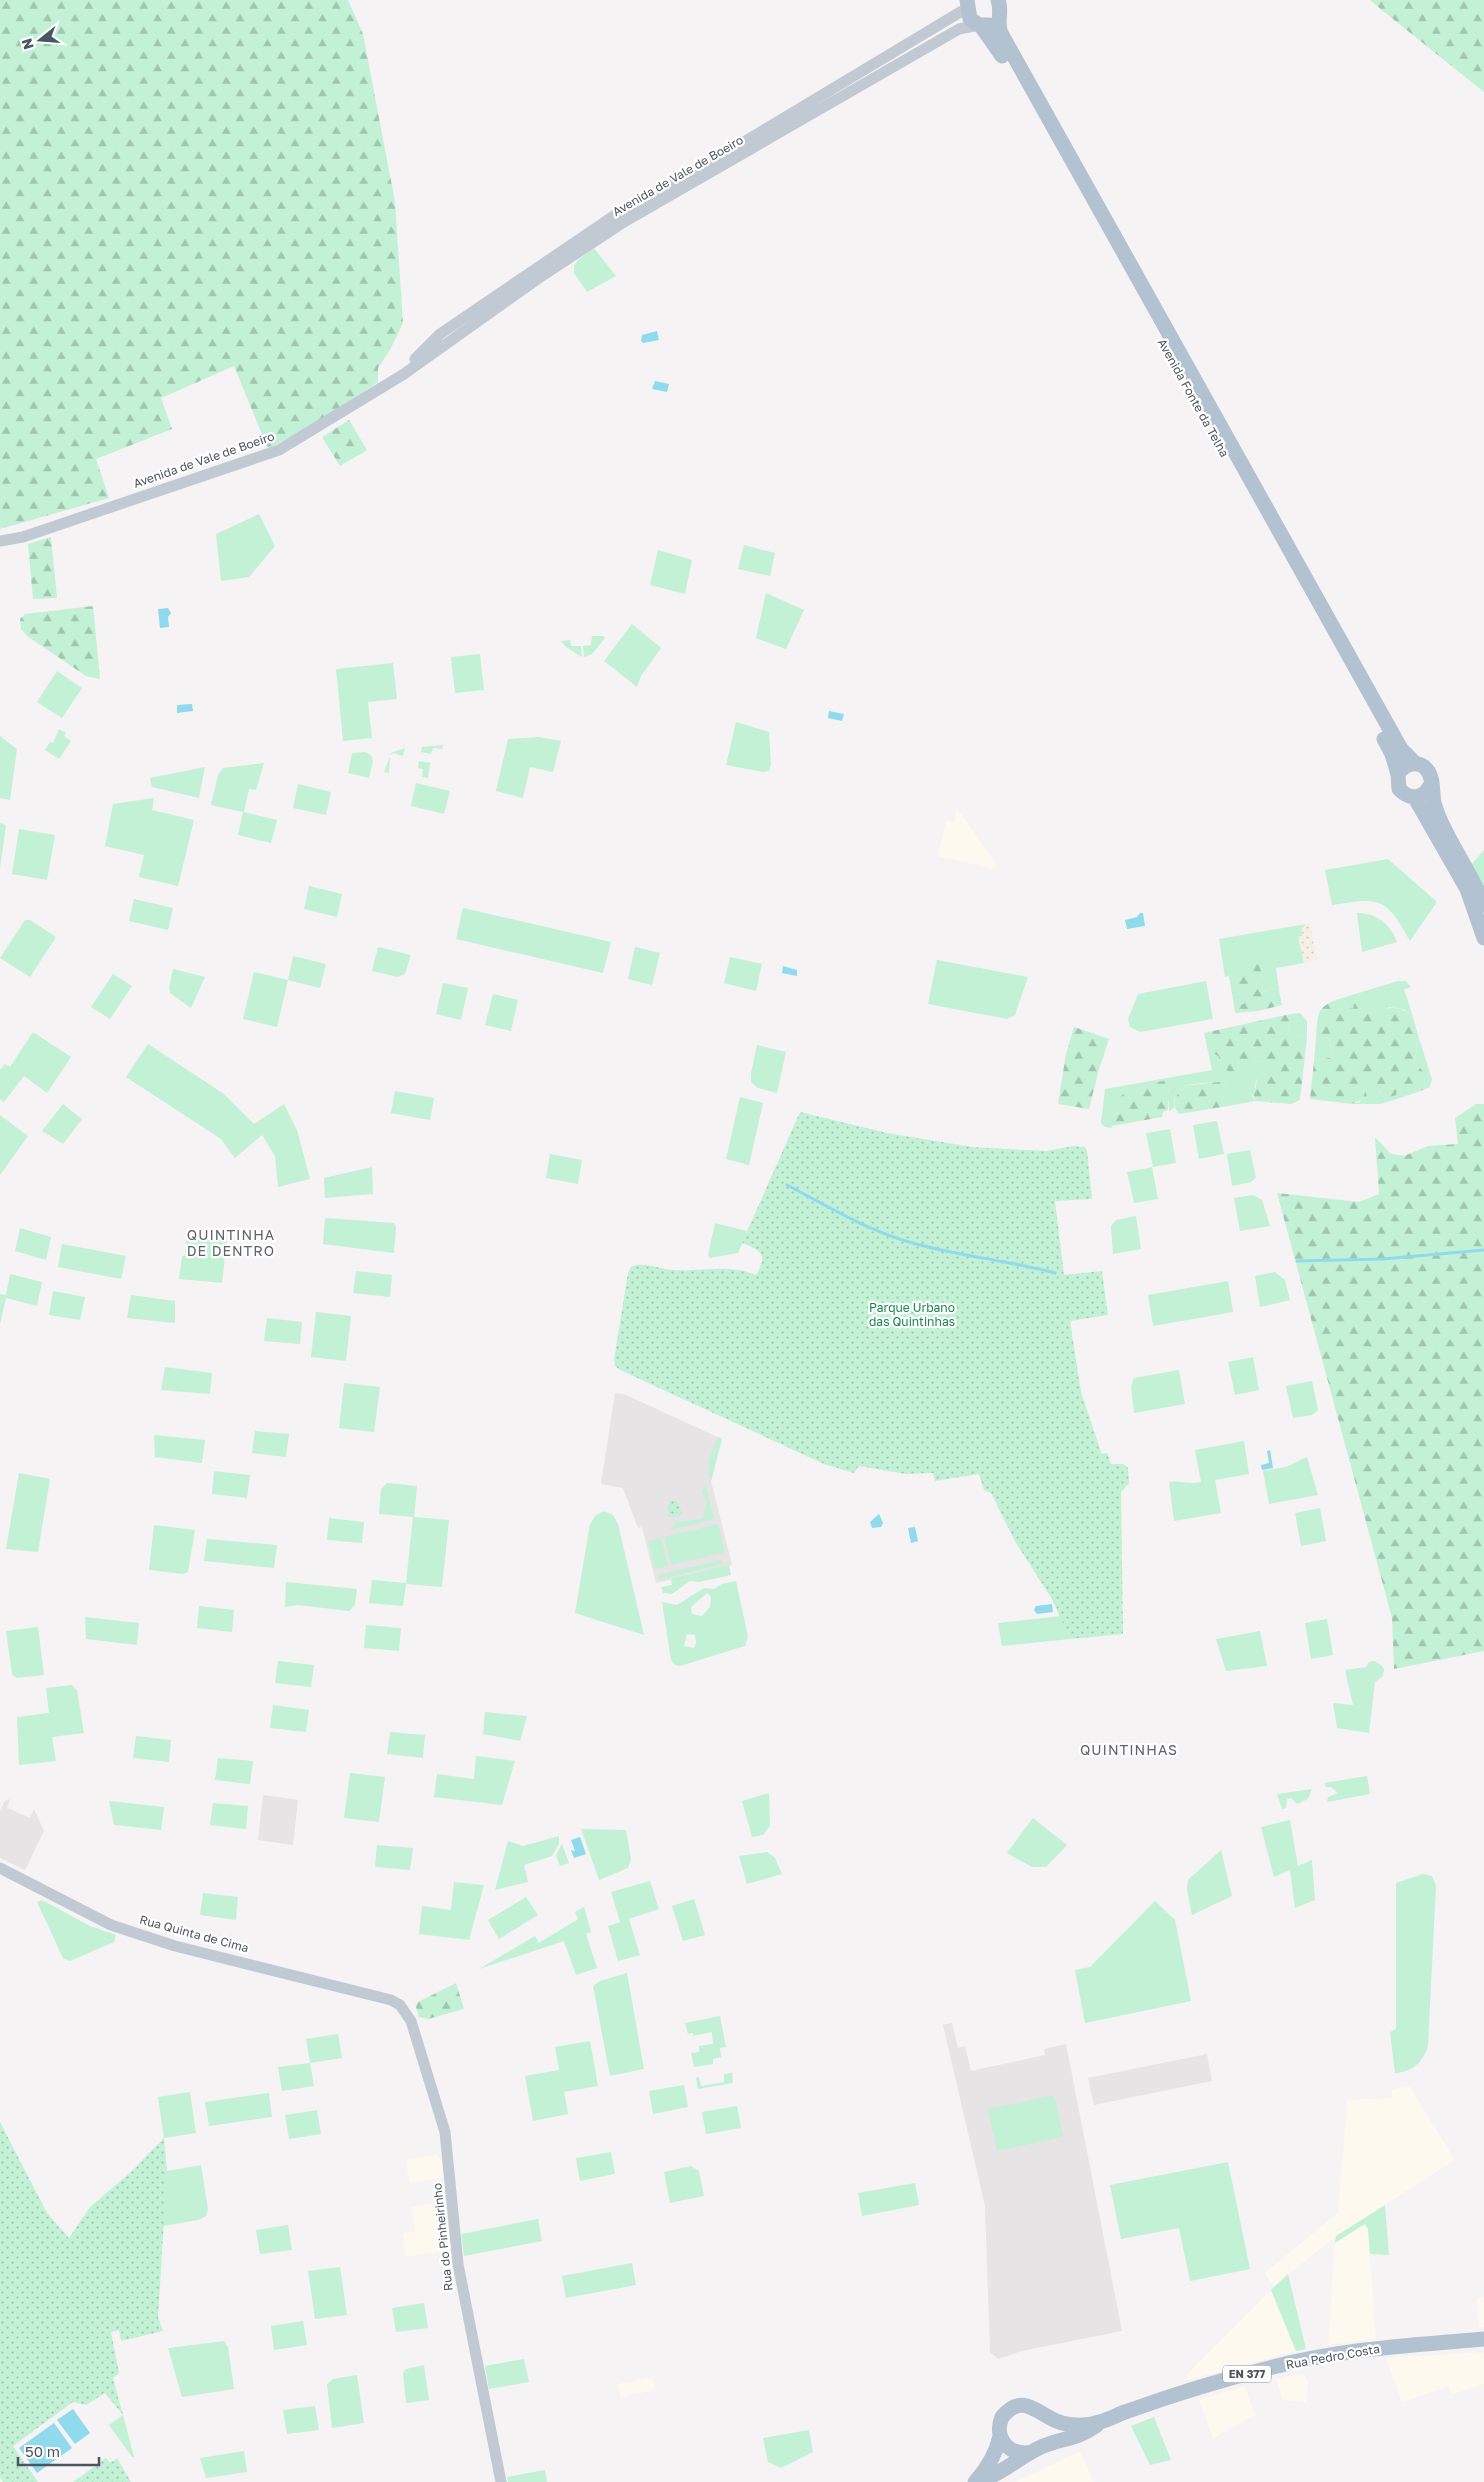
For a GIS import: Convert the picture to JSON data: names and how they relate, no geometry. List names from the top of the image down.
{
  "streets": {
    "main road": ["Avenida Fonte da Telha", "Rua Pedro Costa", "EN 377"],
    "street": ["Avenida de Vale de Boeiro", "Rua Quinta de Cima", "Rua do Pinheirinho"]
  },
  "crossings": [
    ["Avenida de Vale de Boeiro", "Avenida Fonte da Telha"],
    ["Rua Quinta de Cima", "Rua do Pinheirinho"]
  ],
  "districts": ["QUINTINHA DE DENTRO", "QUINTINHAS"],
  "parks": ["Parque Urbano das Quintinhas"],
  "scale_bar": "50 m",
  "north": "left"
}
